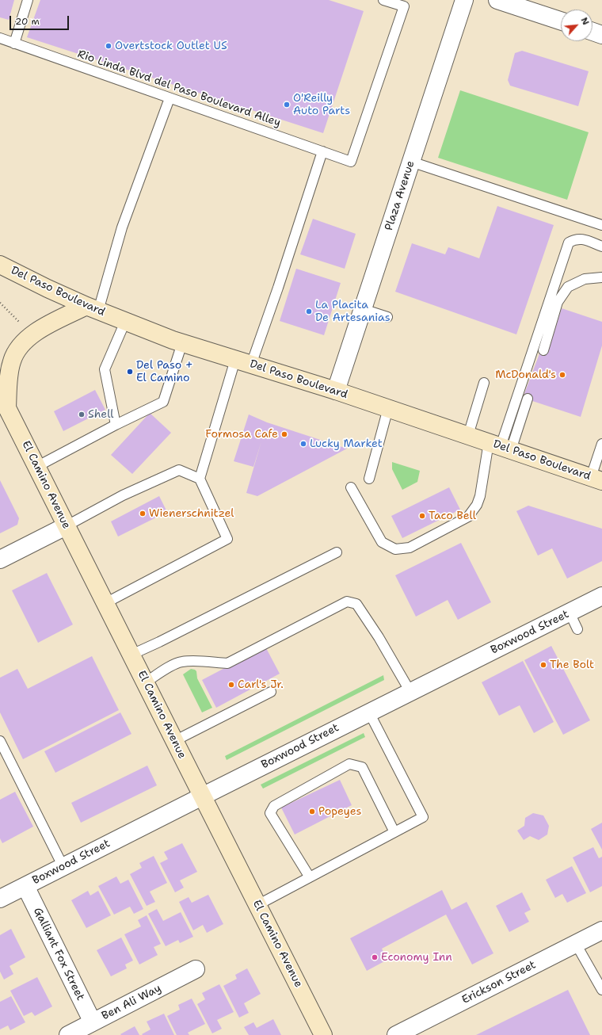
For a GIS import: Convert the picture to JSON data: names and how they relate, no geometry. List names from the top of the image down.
{
  "streets": {
    "main road": ["Del Paso Boulevard", "El Camino Avenue"],
    "street": [
      "Plaza Avenue",
      "Boxwood Street",
      "Galliant Fox Street",
      "Erickson Street",
      "Ben Ali Way"
    ],
    "lane": ["Rio Linda Blvd del Paso Boulevard Alley"]
  },
  "crossings": [
    ["Plaza Avenue", "Del Paso Boulevard"],
    ["El Camino Avenue", "Boxwood Street"],
    ["Boxwood Street", "Galliant Fox Street"],
    ["Galliant Fox Street", "Ben Ali Way"]
  ],
  "places": [
    "Overtstock Outlet US",
    "O'Reilly Auto Parts",
    "La Placita De Artesanias",
    "Del Paso + El Camino",
    "McDonald's",
    "Shell",
    "Formosa Cafe",
    "Lucky Market",
    "Wienerschnitzel",
    "Taco Bell",
    "The Bolt",
    "Carl's Jr.",
    "Popeyes",
    "Economy Inn"
  ],
  "scale_bar": "20 m",
  "north": "top right"
}
